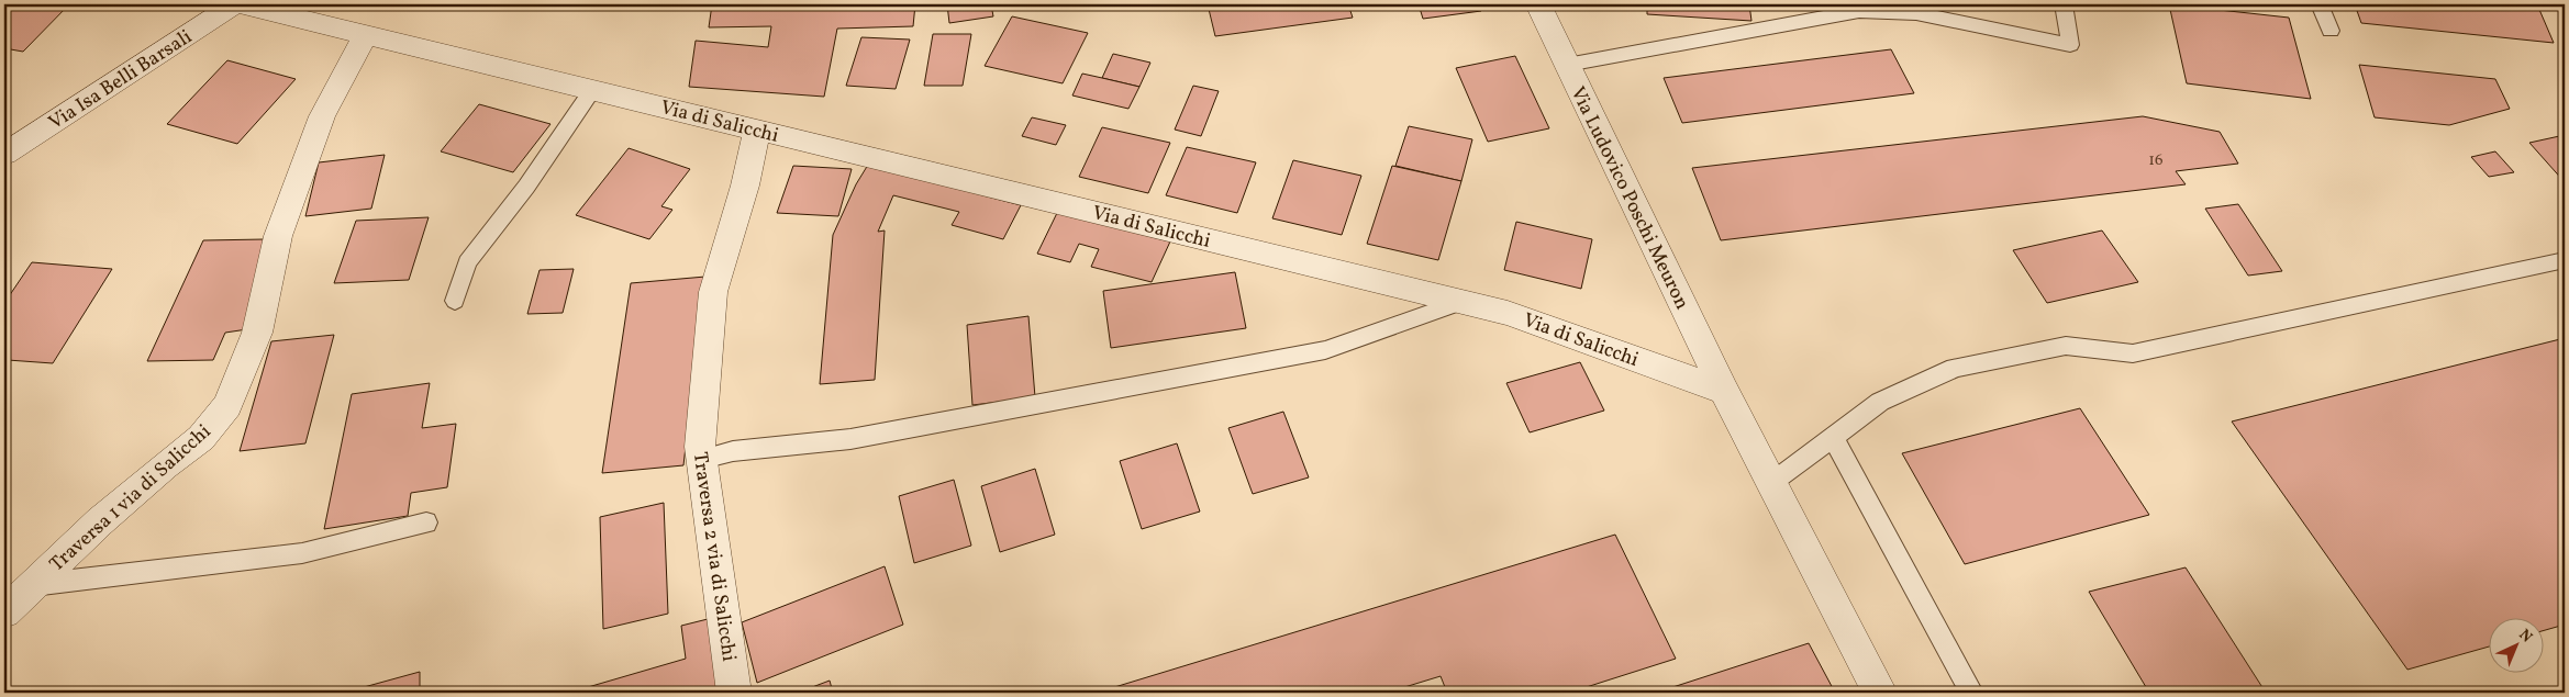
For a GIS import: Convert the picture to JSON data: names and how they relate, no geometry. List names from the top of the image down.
{
  "streets": {
    "street": [
      "Via Isa Belli Barsali",
      "Via di Salicchi",
      "Via Ludovico Poschi Meuron",
      "Traversa 1 via di Salicchi",
      "Traversa 2 via di Salicchi"
    ]
  },
  "crossings": [
    ["Via di Salicchi", "Via Ludovico Poschi Meuron"],
    ["Via di Salicchi", "Traversa 1 via di Salicchi"],
    ["Via di Salicchi", "Traversa 2 via di Salicchi"]
  ],
  "house_numbers": ["16"],
  "north": "top right"
}
